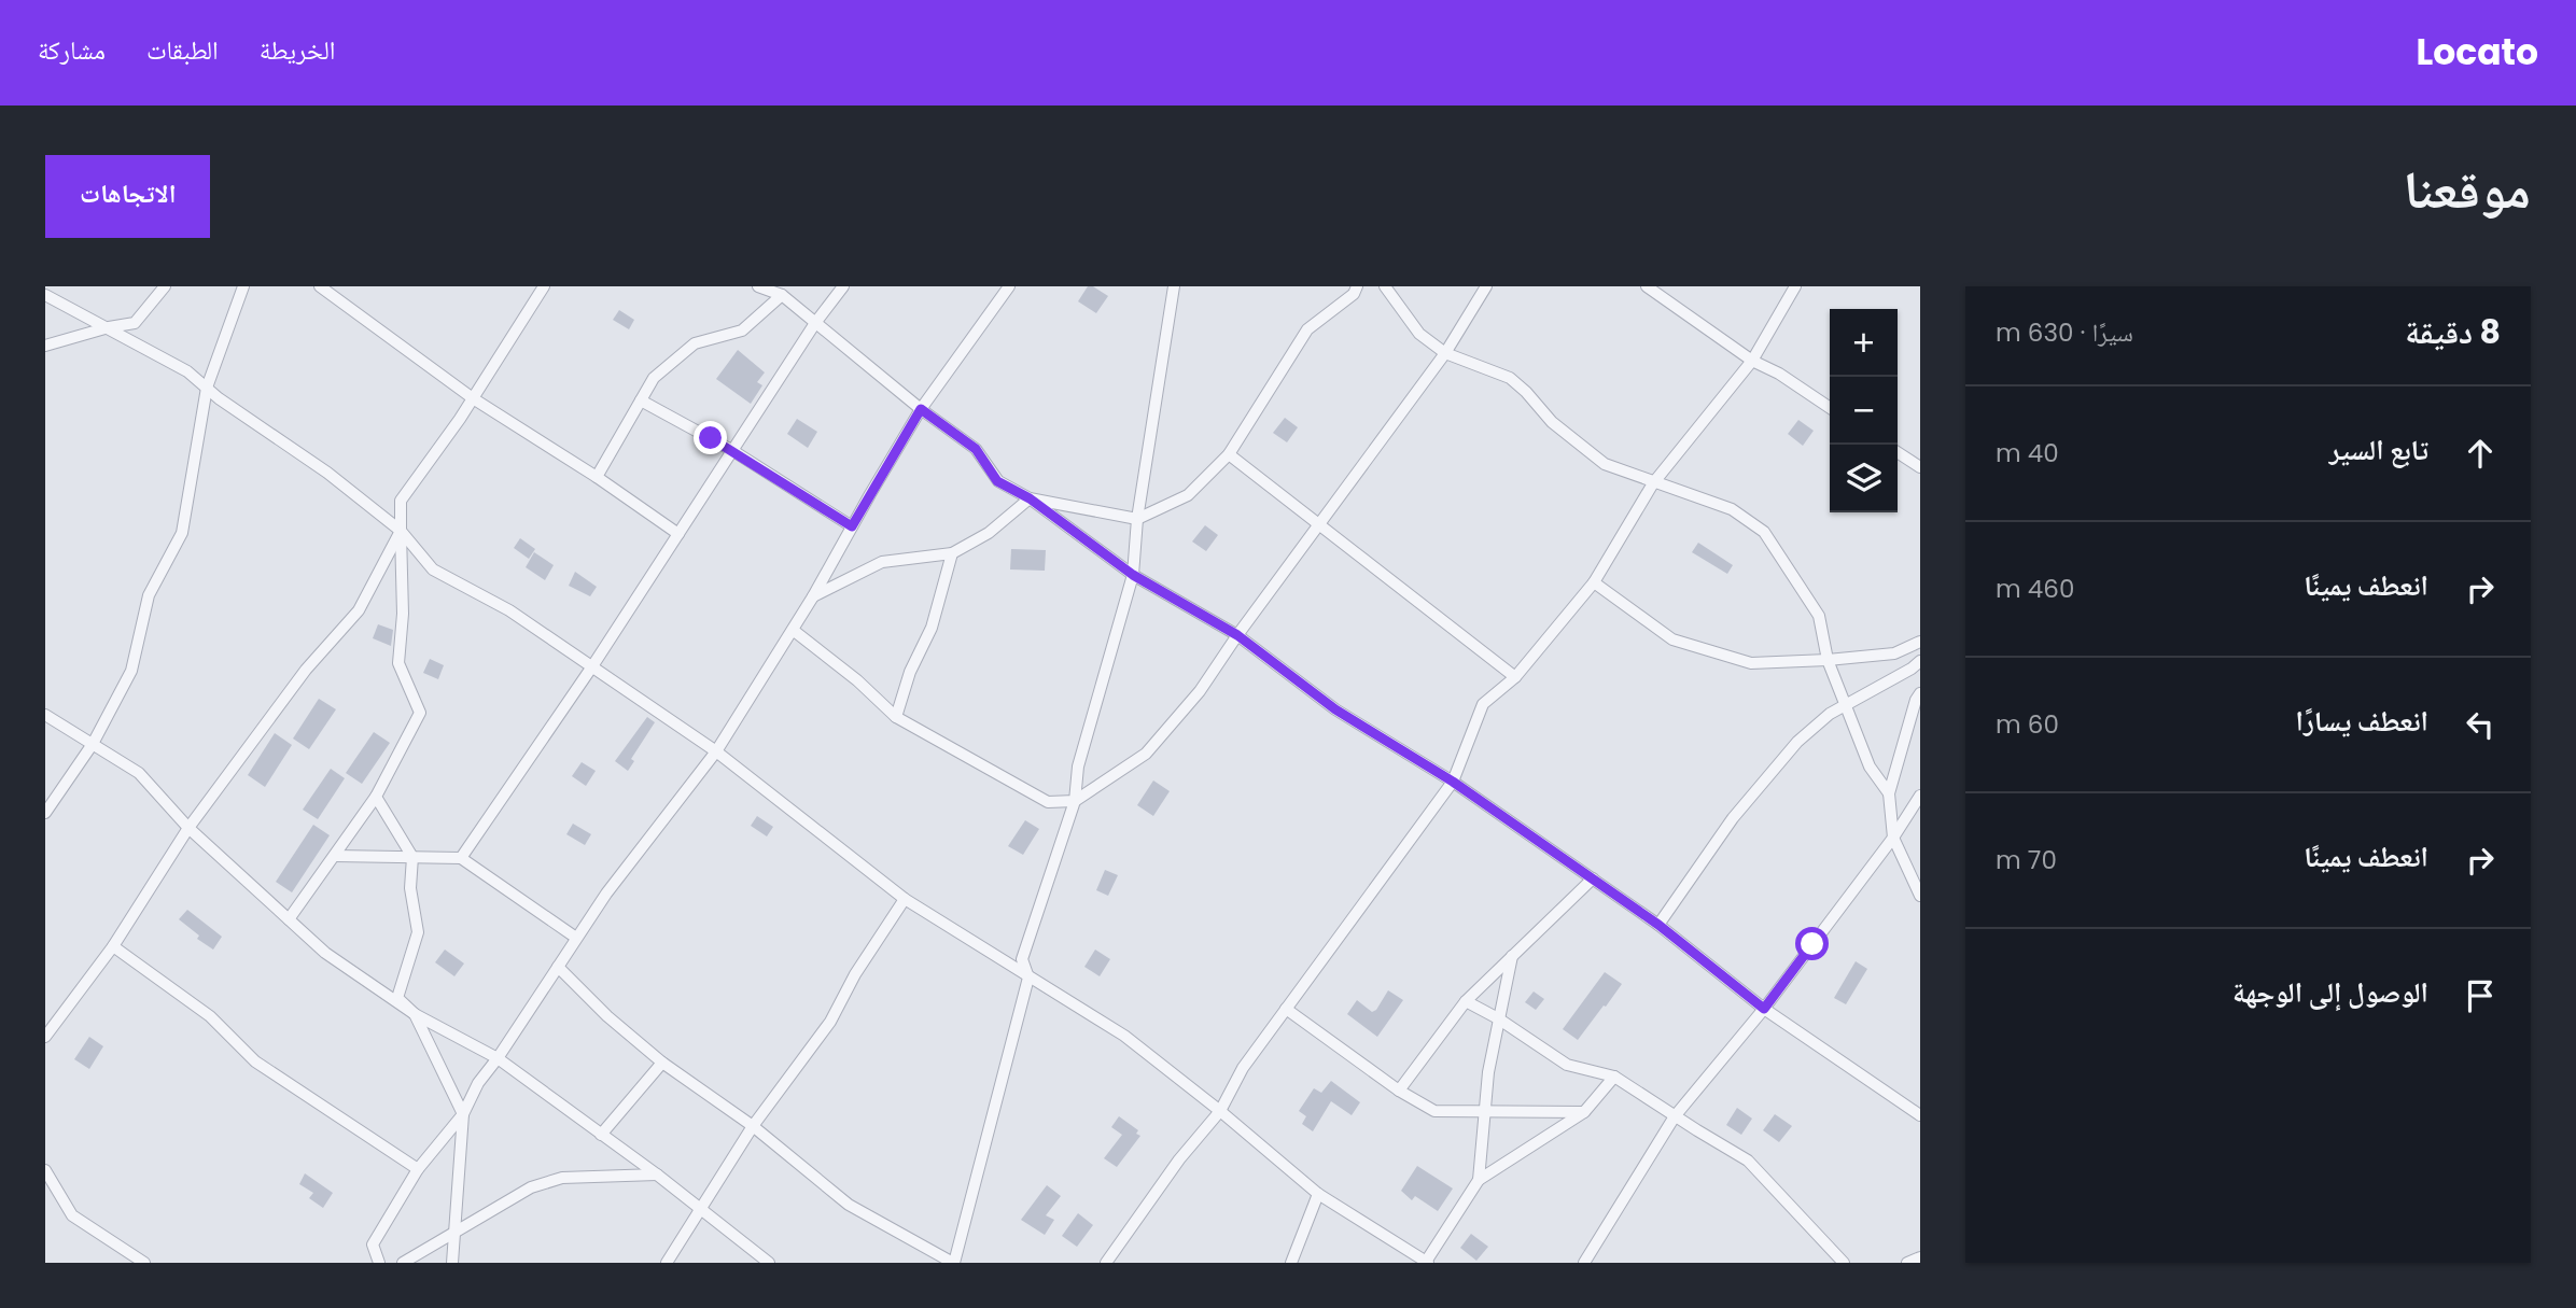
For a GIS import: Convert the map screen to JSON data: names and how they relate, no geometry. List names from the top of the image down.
{
  "page": {
    "header": "Locato",
    "nav": ["الخريطة", "الطبقات", "مشاركة"],
    "title": "موقعنا",
    "buttons": "الاتجاهات",
    "heading": ["8 دقيقة", "سيرًا · 630 m"],
    "map_buttons": ["+", "−"],
    "list": [
      ["تابع السير", "40 m"],
      ["انعطف يمينًا", "460 m"],
      ["انعطف يسارًا", "60 m"],
      ["انعطف يمينًا", "70 m"],
      "الوصول إلى الوجهة"
    ]
  }
}
